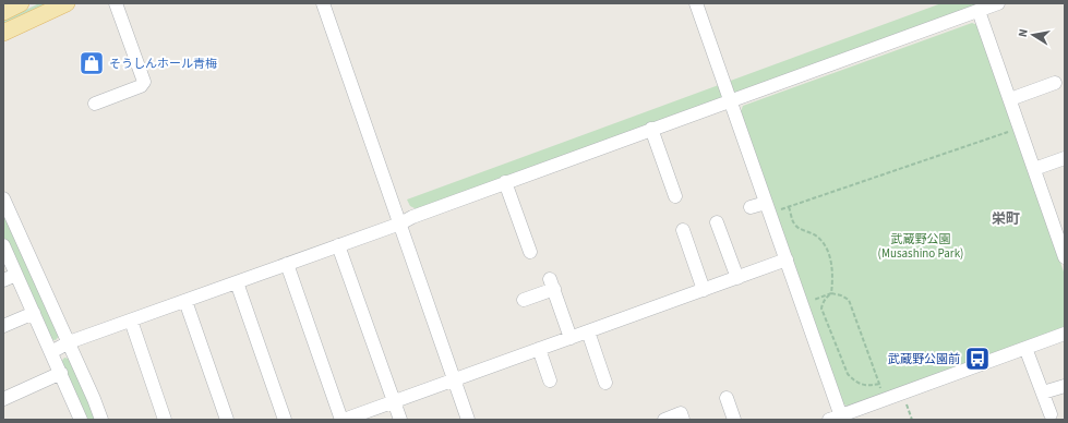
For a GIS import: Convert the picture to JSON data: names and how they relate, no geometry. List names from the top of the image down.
{
  "districts": ["栄町"],
  "parks": ["武蔵野公園 (Musashino Park)"],
  "places": {
    "shop": ["そうしんホール青梅"],
    "bus stop": ["武蔵野公園前"]
  },
  "north": "left"
}
